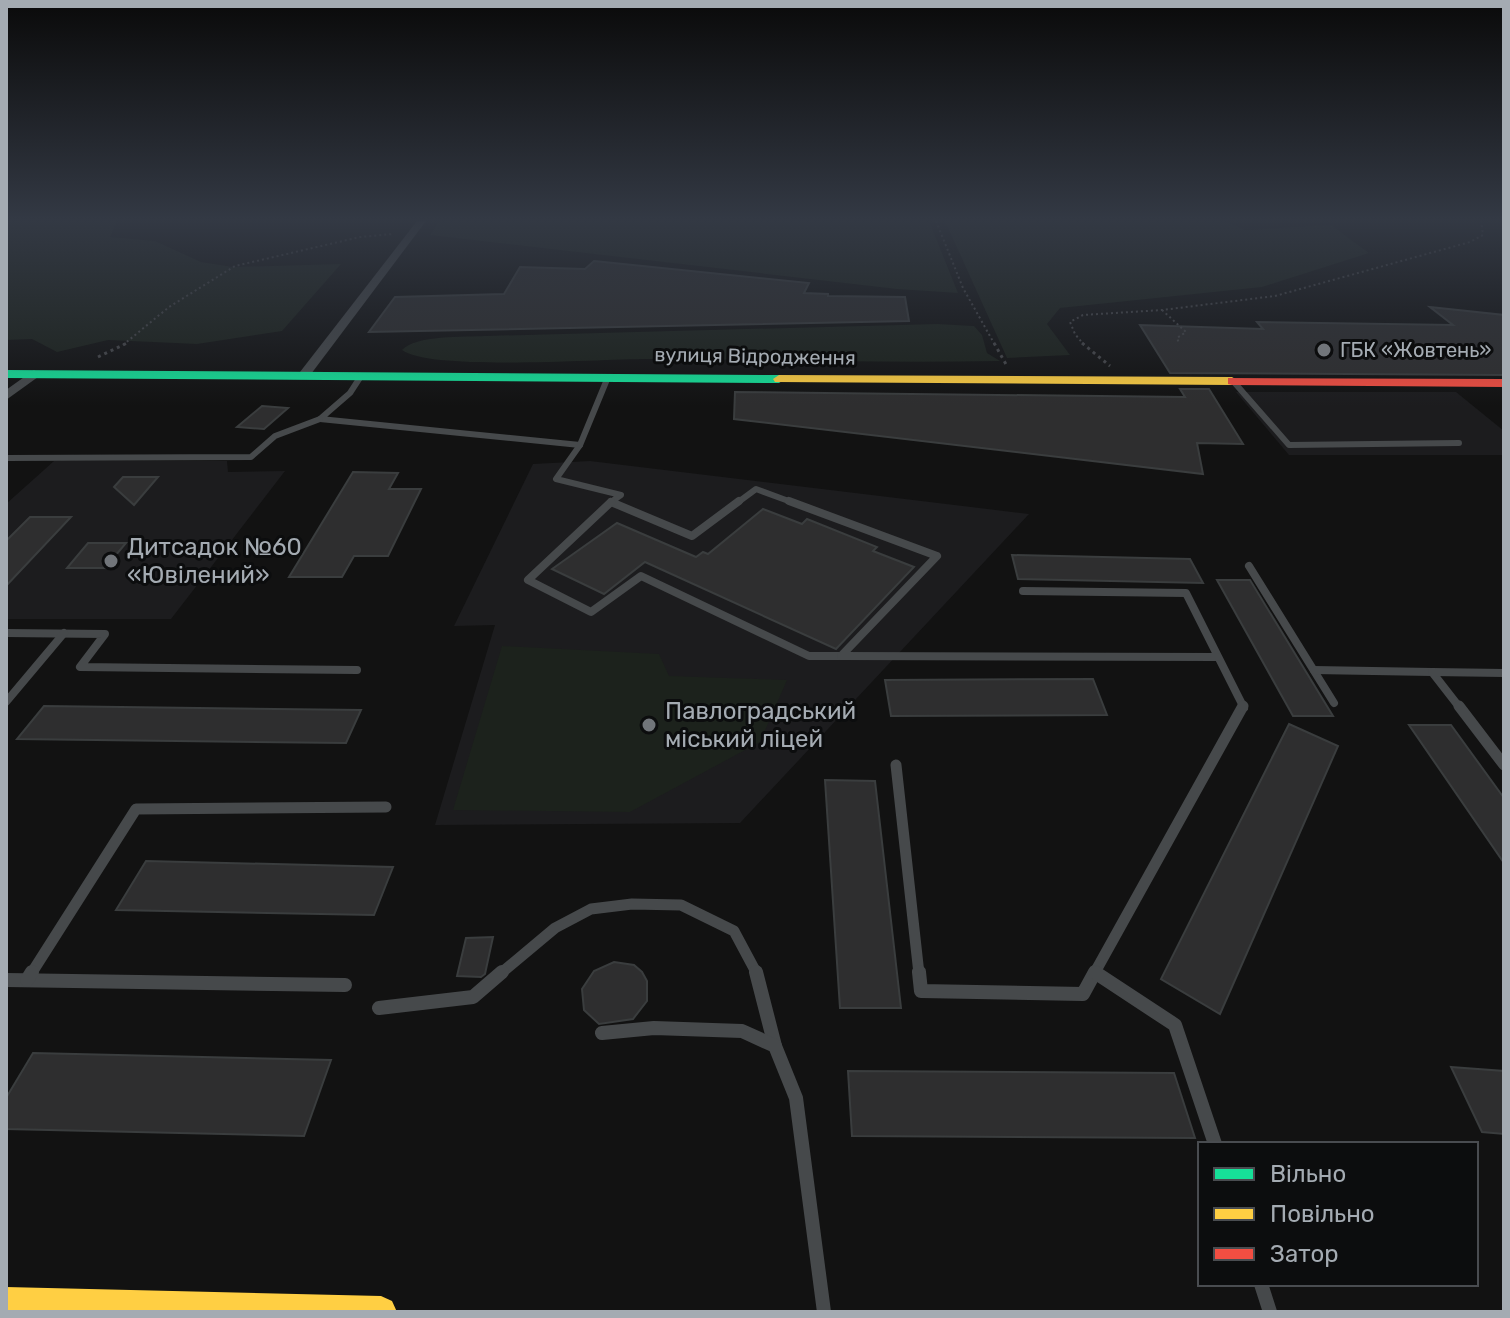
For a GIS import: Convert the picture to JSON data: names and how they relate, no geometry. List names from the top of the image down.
{
  "streets": {
    "street": ["вулиця Відродження"]
  },
  "places": ["ГБК «Жовтень»", "Дитсадок №60 «Ювілений»", "Павлоградський міський ліцей"],
  "legend": ["Вільно", "Повільно", "Затор"]
}
